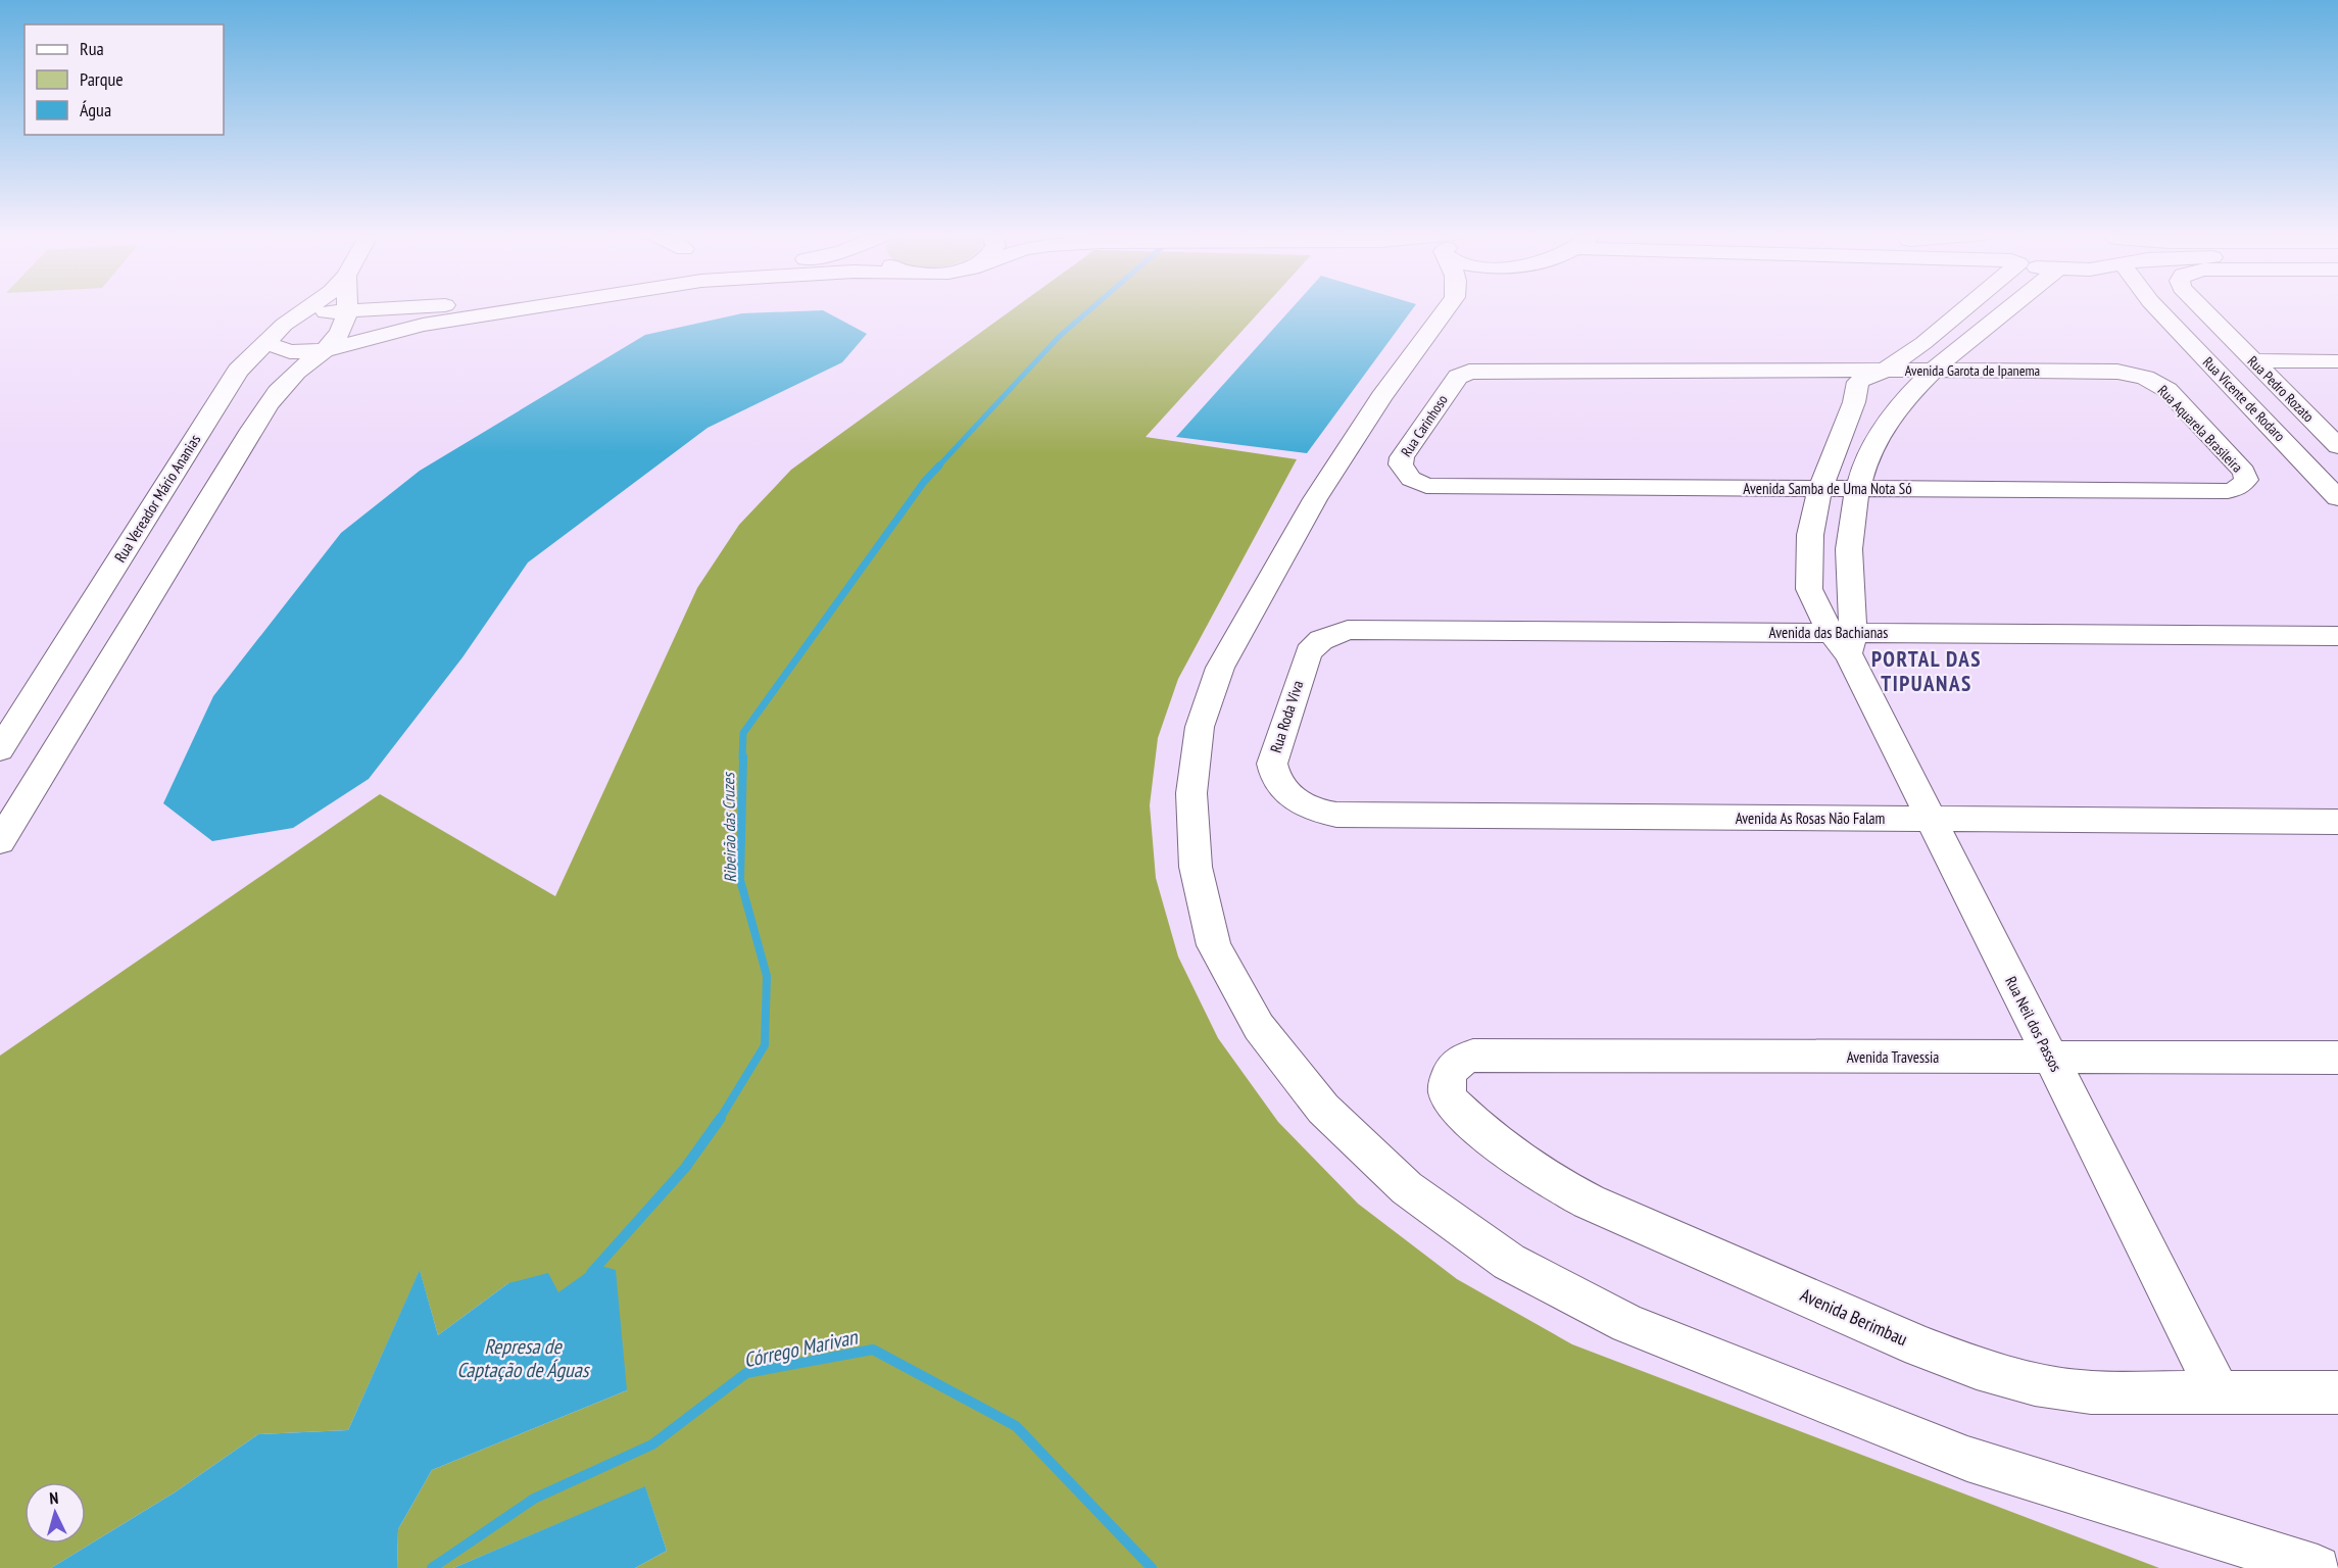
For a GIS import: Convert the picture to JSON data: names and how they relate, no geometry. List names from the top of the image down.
{
  "streets": {
    "street": [
      "Avenida Garota de Ipanema",
      "Rua Pedro Rozato",
      "Rua Vicente de Rodaro",
      "Rua Carinhoso",
      "Rua Aquarela Brasileira",
      "Avenida Samba de Uma Nota Só",
      "Rua Vereador Mário Ananias",
      "Avenida das Bachianas",
      "Rua Roda Viva",
      "Avenida As Rosas Não Falam",
      "Rua Neil dos Passos",
      "Avenida Travessia",
      "Avenida Berimbau"
    ]
  },
  "crossings": [
    ["Avenida Garota de Ipanema", "Rua Carinhoso"],
    ["Avenida Garota de Ipanema", "Rua Aquarela Brasileira"],
    ["Avenida Garota de Ipanema", "Rua Neil dos Passos"],
    ["Rua Carinhoso", "Avenida Samba de Uma Nota Só"],
    ["Rua Aquarela Brasileira", "Avenida Samba de Uma Nota Só"],
    ["Avenida Samba de Uma Nota Só", "Rua Neil dos Passos"],
    ["Avenida das Bachianas", "Rua Roda Viva"],
    ["Avenida das Bachianas", "Rua Neil dos Passos"],
    ["Rua Roda Viva", "Avenida As Rosas Não Falam"],
    ["Avenida As Rosas Não Falam", "Rua Neil dos Passos"],
    ["Rua Neil dos Passos", "Avenida Travessia"],
    ["Rua Neil dos Passos", "Avenida Berimbau"],
    ["Avenida Travessia", "Avenida Berimbau"]
  ],
  "districts": ["PORTAL DAS TIPUANAS"],
  "water": ["Ribeirão das Cruzes", "Represa de Captação de Águas", "Córrego Marivan"],
  "legend": ["Rua", "Parque", "Água"],
  "north": "top"
}
